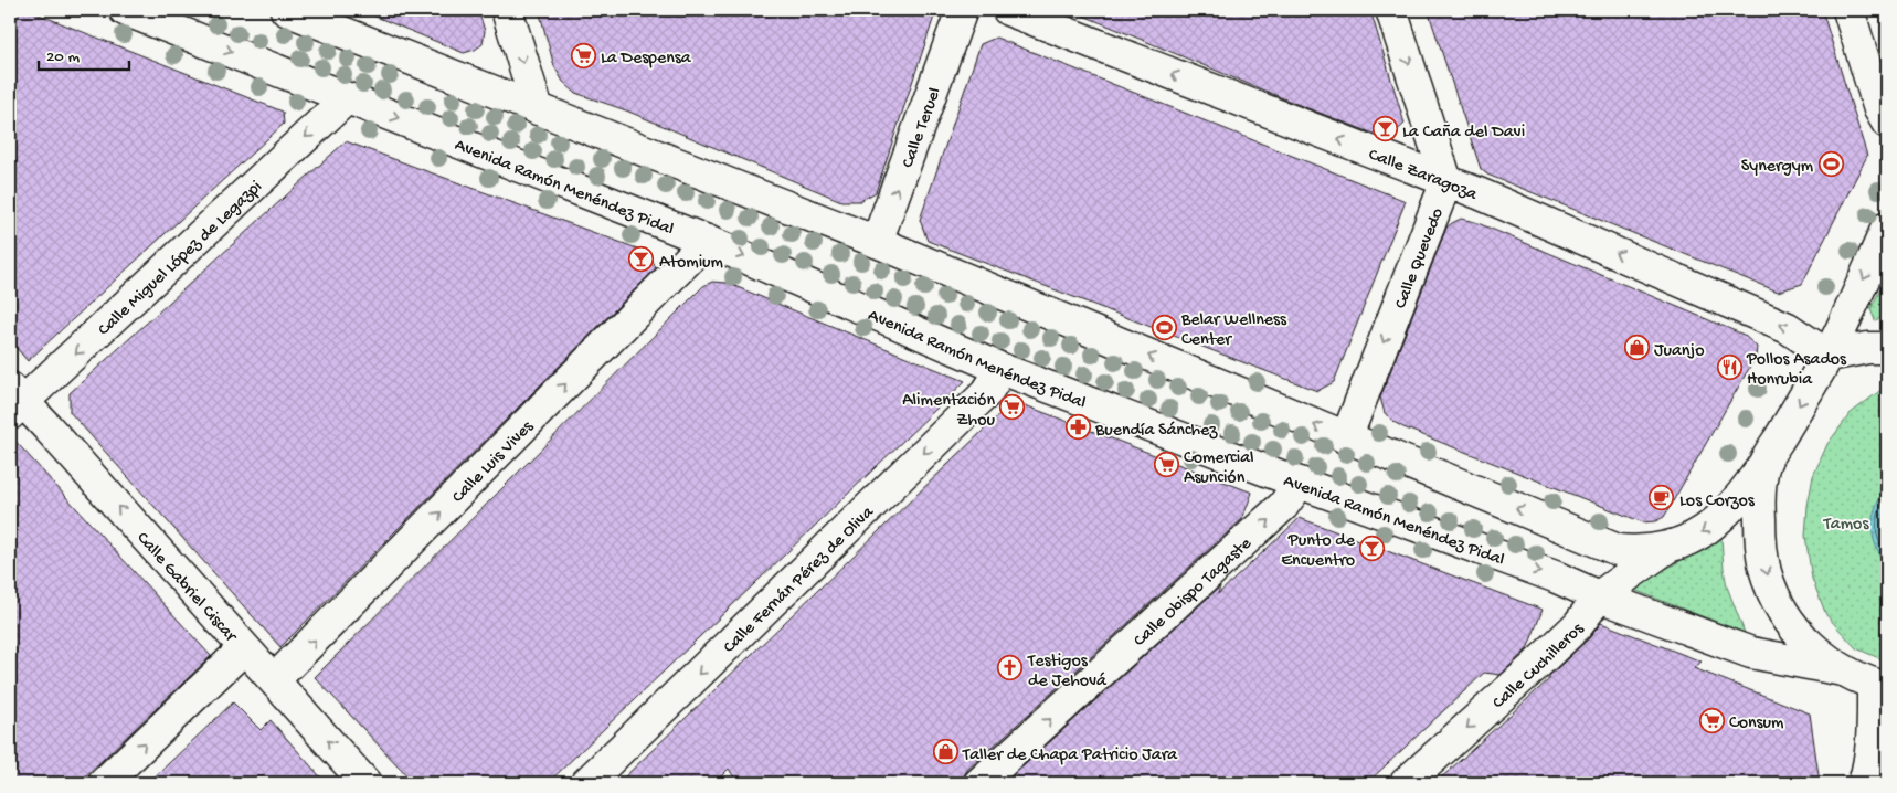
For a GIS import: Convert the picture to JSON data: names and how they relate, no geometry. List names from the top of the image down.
{
  "streets": {
    "street": [
      "Calle Teruel",
      "Calle Zaragoza",
      "Avenida Ramón Menéndez Pidal",
      "Calle Miguel López de Legazpi",
      "Calle Quevedo",
      "Calle Luis Vives",
      "Calle Fernán Pérez de Oliva",
      "Calle Gabriel Ciscar",
      "Calle Obispo Tagaste",
      "Calle Cuchilleros"
    ]
  },
  "crossings": [
    ["Calle Zaragoza", "Calle Quevedo"],
    ["Avenida Ramón Menéndez Pidal", "Calle Miguel López de Legazpi"],
    ["Avenida Ramón Menéndez Pidal", "Calle Luis Vives"],
    ["Avenida Ramón Menéndez Pidal", "Calle Fernán Pérez de Oliva"],
    ["Avenida Ramón Menéndez Pidal", "Calle Obispo Tagaste"],
    ["Avenida Ramón Menéndez Pidal", "Calle Cuchilleros"],
    ["Calle Miguel López de Legazpi", "Calle Gabriel Ciscar"],
    ["Calle Luis Vives", "Calle Gabriel Ciscar"]
  ],
  "one_way": [
    "Calle Teruel",
    "Calle Miguel López de Legazpi",
    "Calle Quevedo",
    "Calle Luis Vives",
    "Calle Fernán Pérez de Oliva",
    "Calle Gabriel Ciscar",
    "Calle Obispo Tagaste",
    "Calle Cuchilleros"
  ],
  "parks": ["Tamos"],
  "places": {
    "supermarket": [
      "La Despensa",
      "Alimentación Zhou",
      "Comercial Asunción",
      "Consum"
    ],
    "bar": ["La Caña del Davi", "Atomium", "Punto de Encuentro"],
    "sports": ["Synergym", "Belar Wellness Center"],
    "shop": ["Juanjo", "Taller de Chapa Patricio Jara"],
    "restaurant": ["Pollos Asados Honrubia"],
    "pharmacy": ["Buendía Sánchez"],
    "cafe": ["Los Corzos"],
    "church": ["Testigos de Jehová"]
  },
  "scale_bar": "20 m"
}
